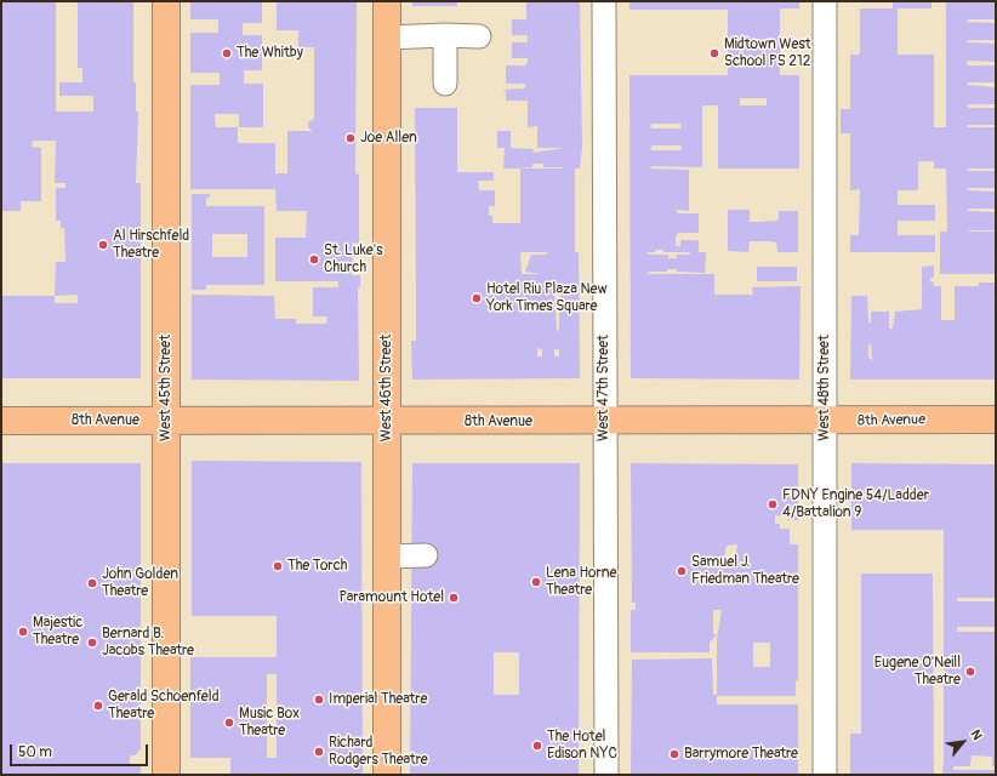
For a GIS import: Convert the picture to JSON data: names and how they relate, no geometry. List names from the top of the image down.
{
  "streets": {
    "main road": ["West 45th Street", "West 46th Street", "8th Avenue"],
    "street": ["West 47th Street", "West 48th Street"]
  },
  "crossings": [
    ["West 45th Street", "8th Avenue"],
    ["West 46th Street", "8th Avenue"],
    ["West 47th Street", "8th Avenue"],
    ["West 48th Street", "8th Avenue"]
  ],
  "places": [
    "The Whitby",
    "Midtown West School PS 212",
    "Joe Allen",
    "Al Hirschfeld Theatre",
    "St. Luke's Church",
    "Hotel Riu Plaza New York Times Square",
    "FDNY Engine 54/Ladder 4/Battalion 9",
    "The Torch",
    "Samuel J. Friedman Theatre",
    "Lena Horne Theatre",
    "John Golden Theatre",
    "Paramount Hotel",
    "Majestic Theatre",
    "Bernard B. Jacobs Theatre",
    "Eugene O'Neill Theatre",
    "Imperial Theatre",
    "Gerald Schoenfeld Theatre",
    "Music Box Theatre",
    "The Hotel Edison NYC",
    "Richard Rodgers Theatre",
    "Barrymore Theatre"
  ],
  "scale_bar": "50 m",
  "north": "top right"
}
